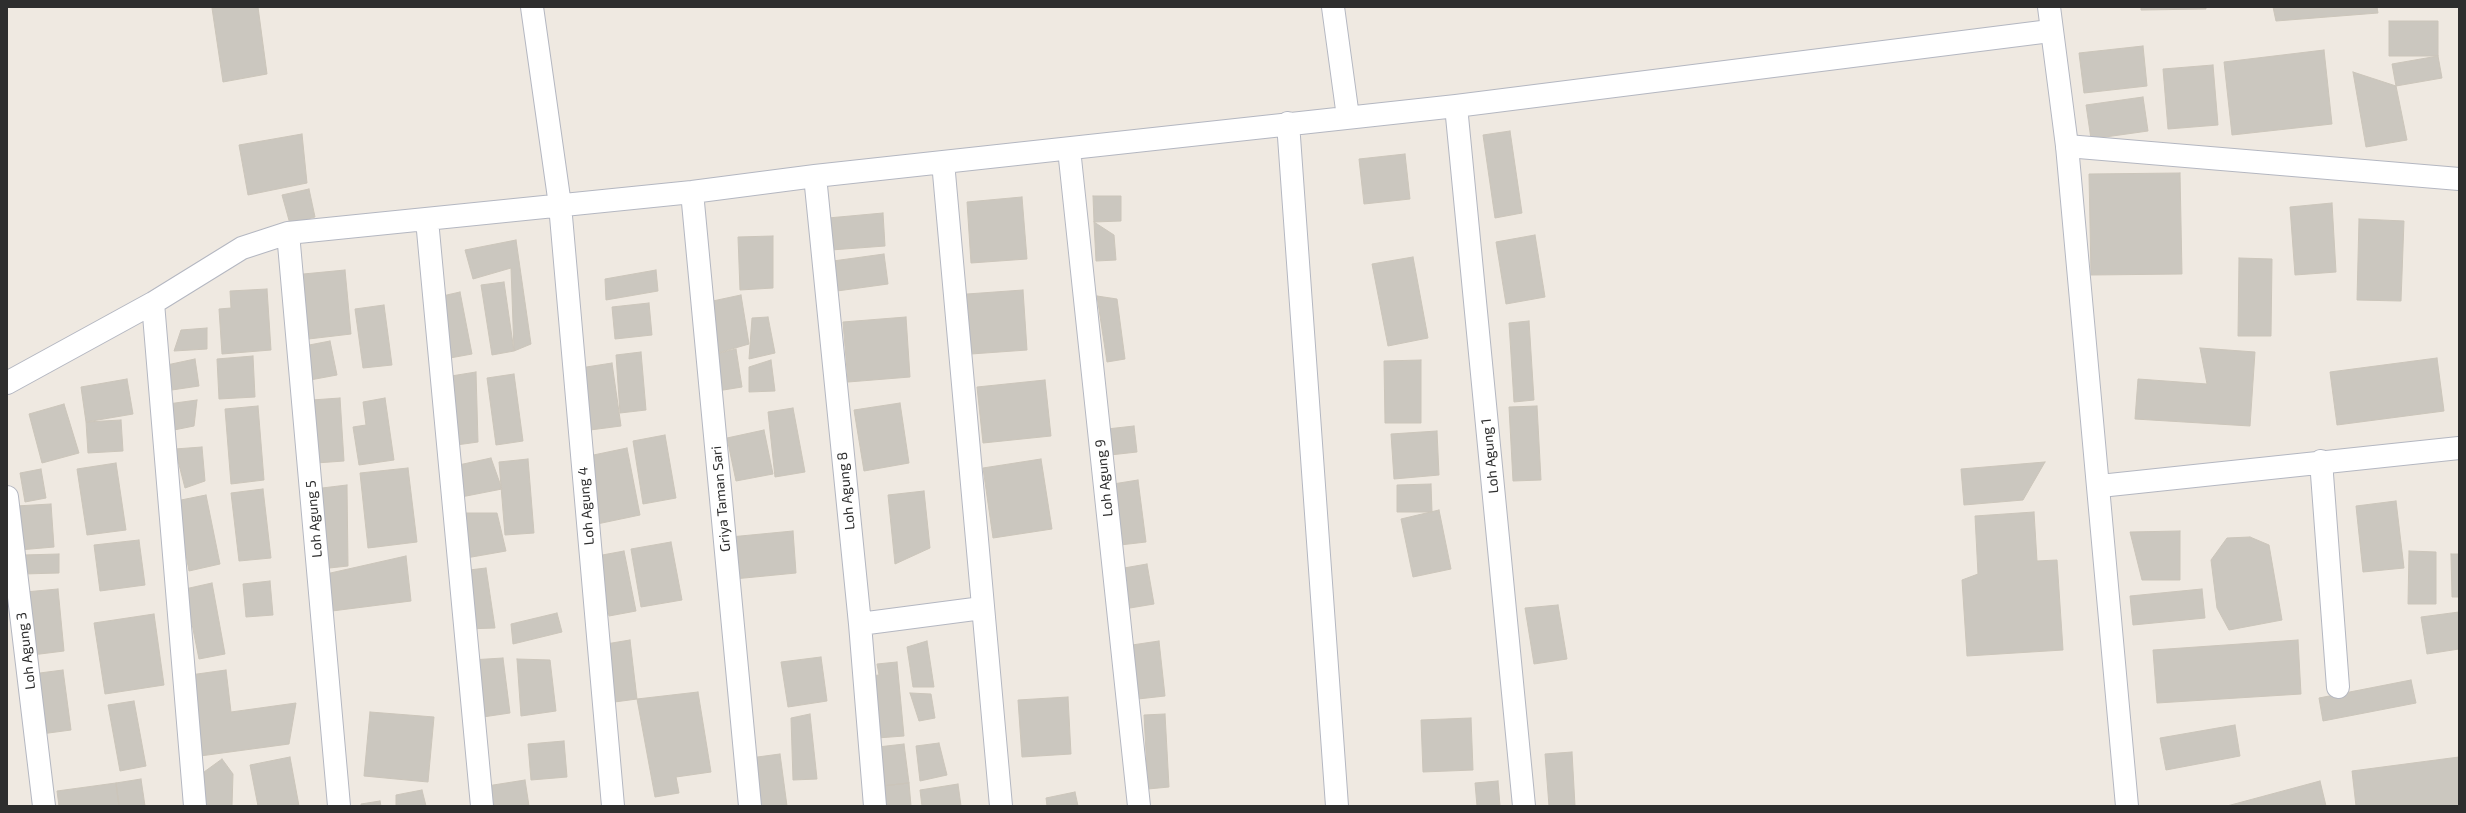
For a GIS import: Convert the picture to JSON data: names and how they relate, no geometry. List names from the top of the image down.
{
  "streets": {
    "street": [
      "Loh Agung 1",
      "Loh Agung 9",
      "Loh Agung 8",
      "Griya Taman Sari",
      "Loh Agung 4",
      "Loh Agung 5",
      "Loh Agung 3"
    ]
  }
}
